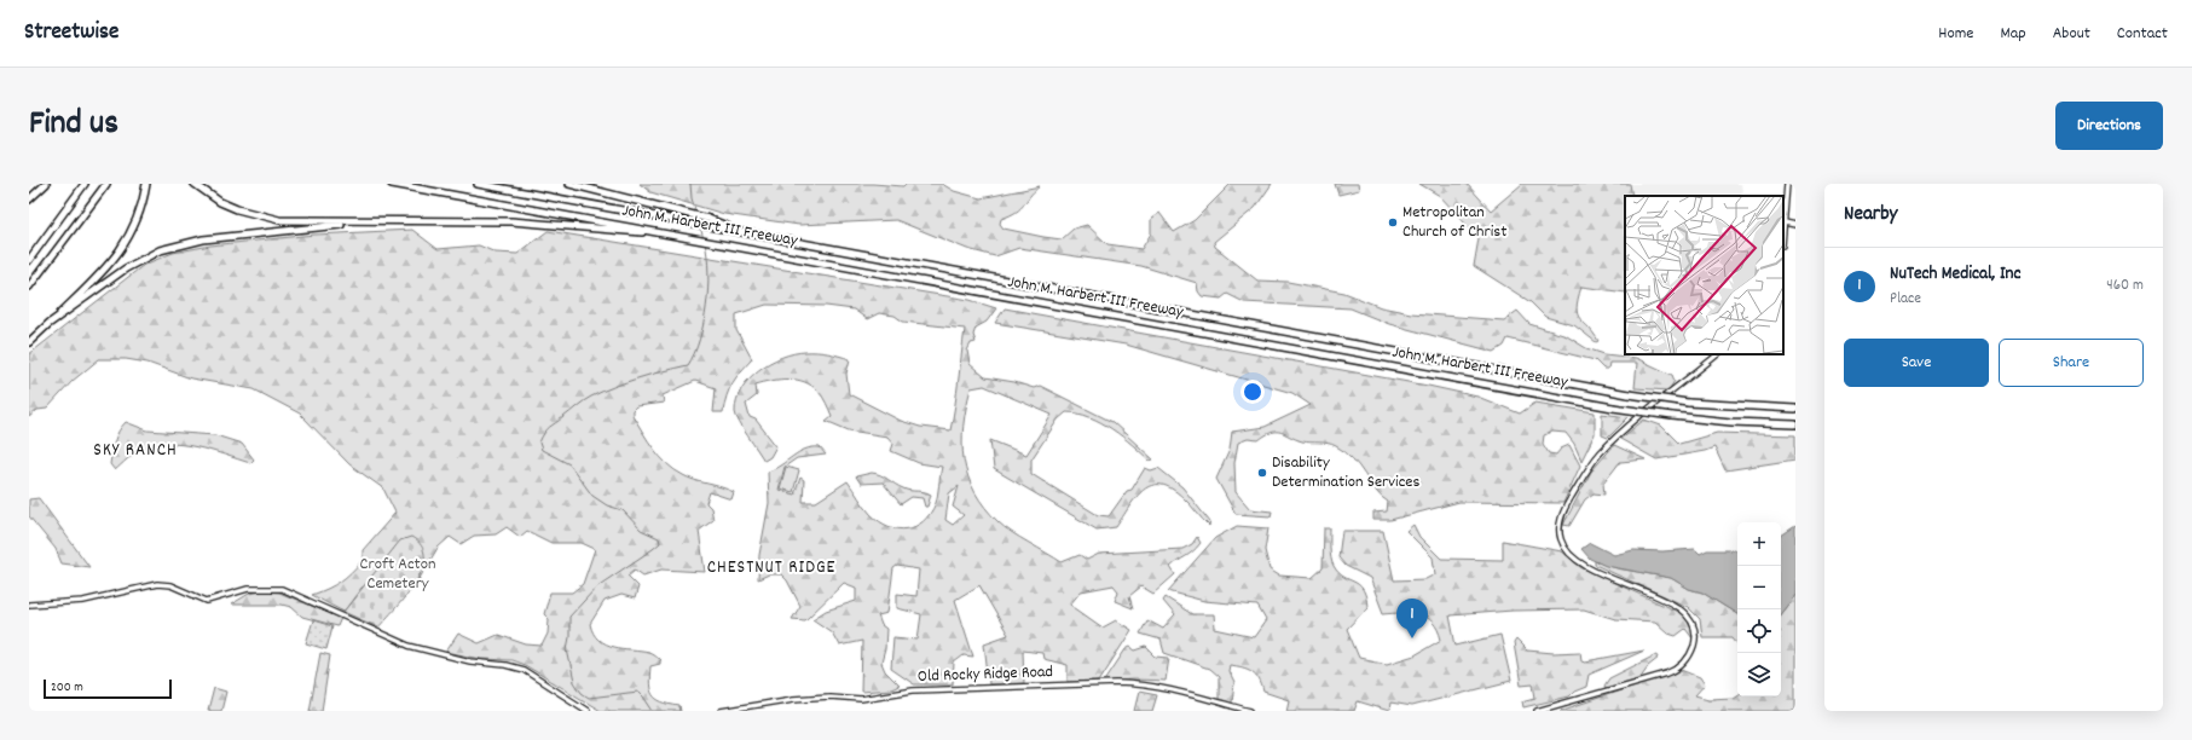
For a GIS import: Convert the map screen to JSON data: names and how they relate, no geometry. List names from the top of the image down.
{
  "streets": {
    "highway": ["John M. Harbert III Freeway"],
    "street": ["Old Rocky Ridge Road"]
  },
  "districts": ["SKY RANCH", "CHESTNUT RIDGE"],
  "parks": ["Croft Acton Cemetery"],
  "places": ["Metropolitan Church of Christ", "Disability Determination Services"],
  "scale_bar": "200 m",
  "page": {
    "header": "Streetwise",
    "nav": [
      "Home",
      "Map",
      "About",
      "Contact"
    ],
    "title": "Find us",
    "buttons": [
      "Directions",
      ["Save", "Share"]
    ],
    "heading": "Nearby",
    "list": [
      {
        "mark": "1",
        "name": "NuTech Medical, Inc",
        "note": "Place",
        "value": "460 m"
      }
    ],
    "map_buttons": ["+", "−"],
    "pins": "1",
    "scale": "200 m"
  }
}
